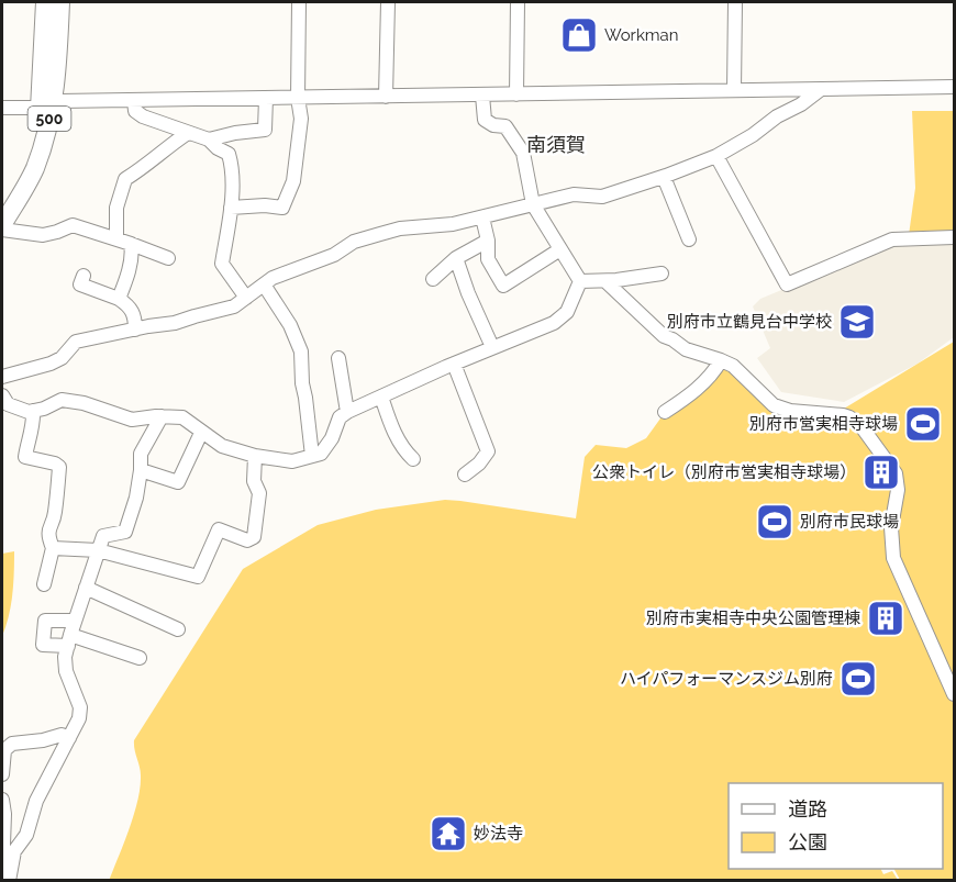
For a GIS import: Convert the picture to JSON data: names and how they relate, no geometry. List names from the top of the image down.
{
  "streets": {
    "highway": ["500"]
  },
  "districts": ["南須賀"],
  "places": {
    "shop": ["Workman"],
    "school or university": ["別府市立鶴見台中学校"],
    "sports": ["別府市営実相寺球場", "別府市民球場", "ハイパフォーマンスジム別府"],
    "building": ["公衆トイレ（別府市営実相寺球場）", "別府市実相寺中央公園管理棟"],
    "temple": ["妙法寺"]
  },
  "legend": ["道路", "公園"]
}
